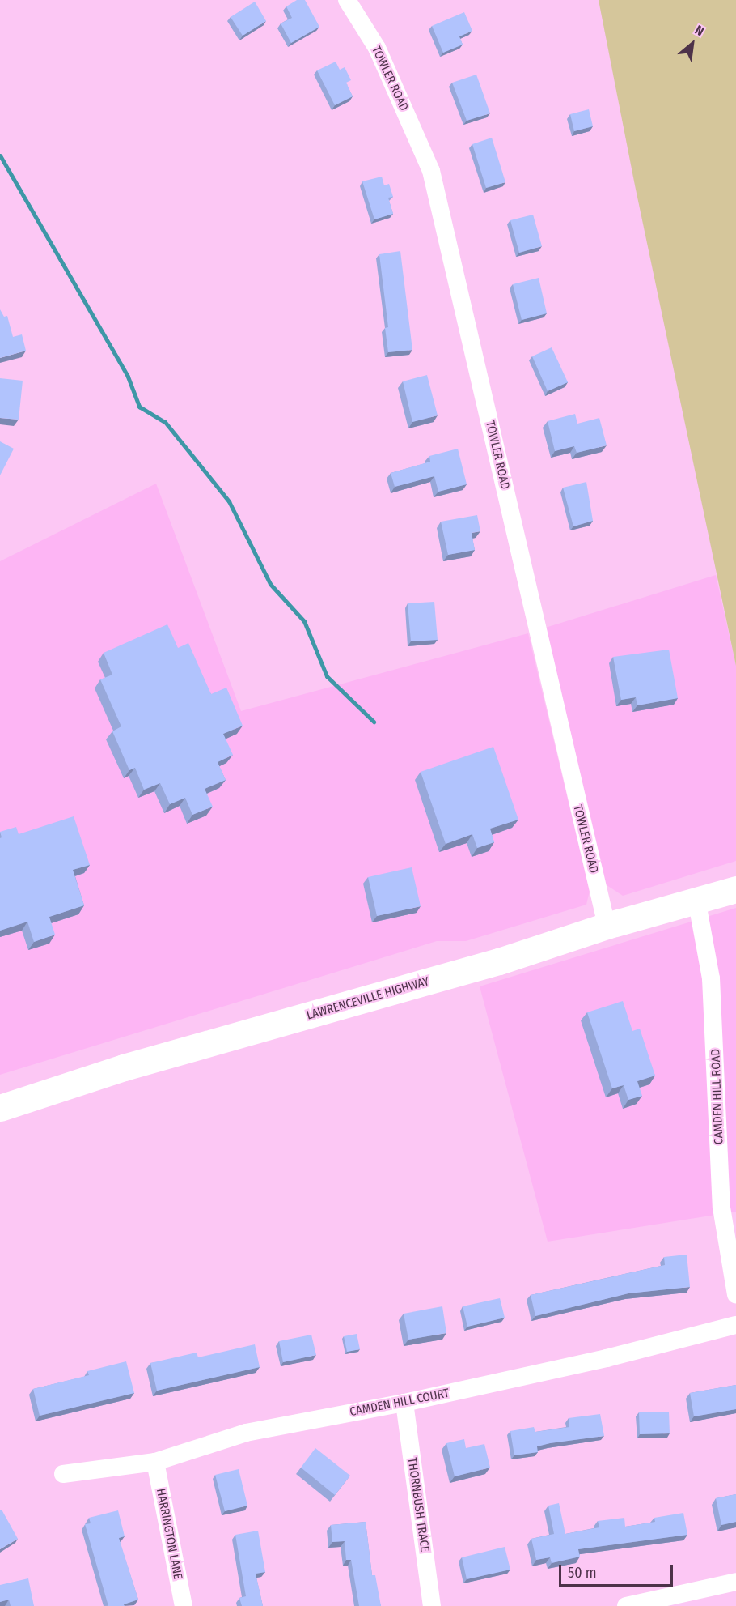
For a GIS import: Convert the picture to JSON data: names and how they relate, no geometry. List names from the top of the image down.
{
  "streets": {
    "main road": ["LAWRENCEVILLE HIGHWAY"],
    "street": [
      "TOWLER ROAD",
      "CAMDEN HILL ROAD",
      "CAMDEN HILL COURT",
      "THORNBUSH TRACE",
      "HARRINGTON LANE"
    ]
  },
  "crossings": [
    ["TOWLER ROAD", "LAWRENCEVILLE HIGHWAY"],
    ["LAWRENCEVILLE HIGHWAY", "CAMDEN HILL ROAD"],
    ["CAMDEN HILL COURT", "THORNBUSH TRACE"],
    ["CAMDEN HILL COURT", "HARRINGTON LANE"]
  ],
  "scale_bar": "50 m",
  "north": "top right"
}
